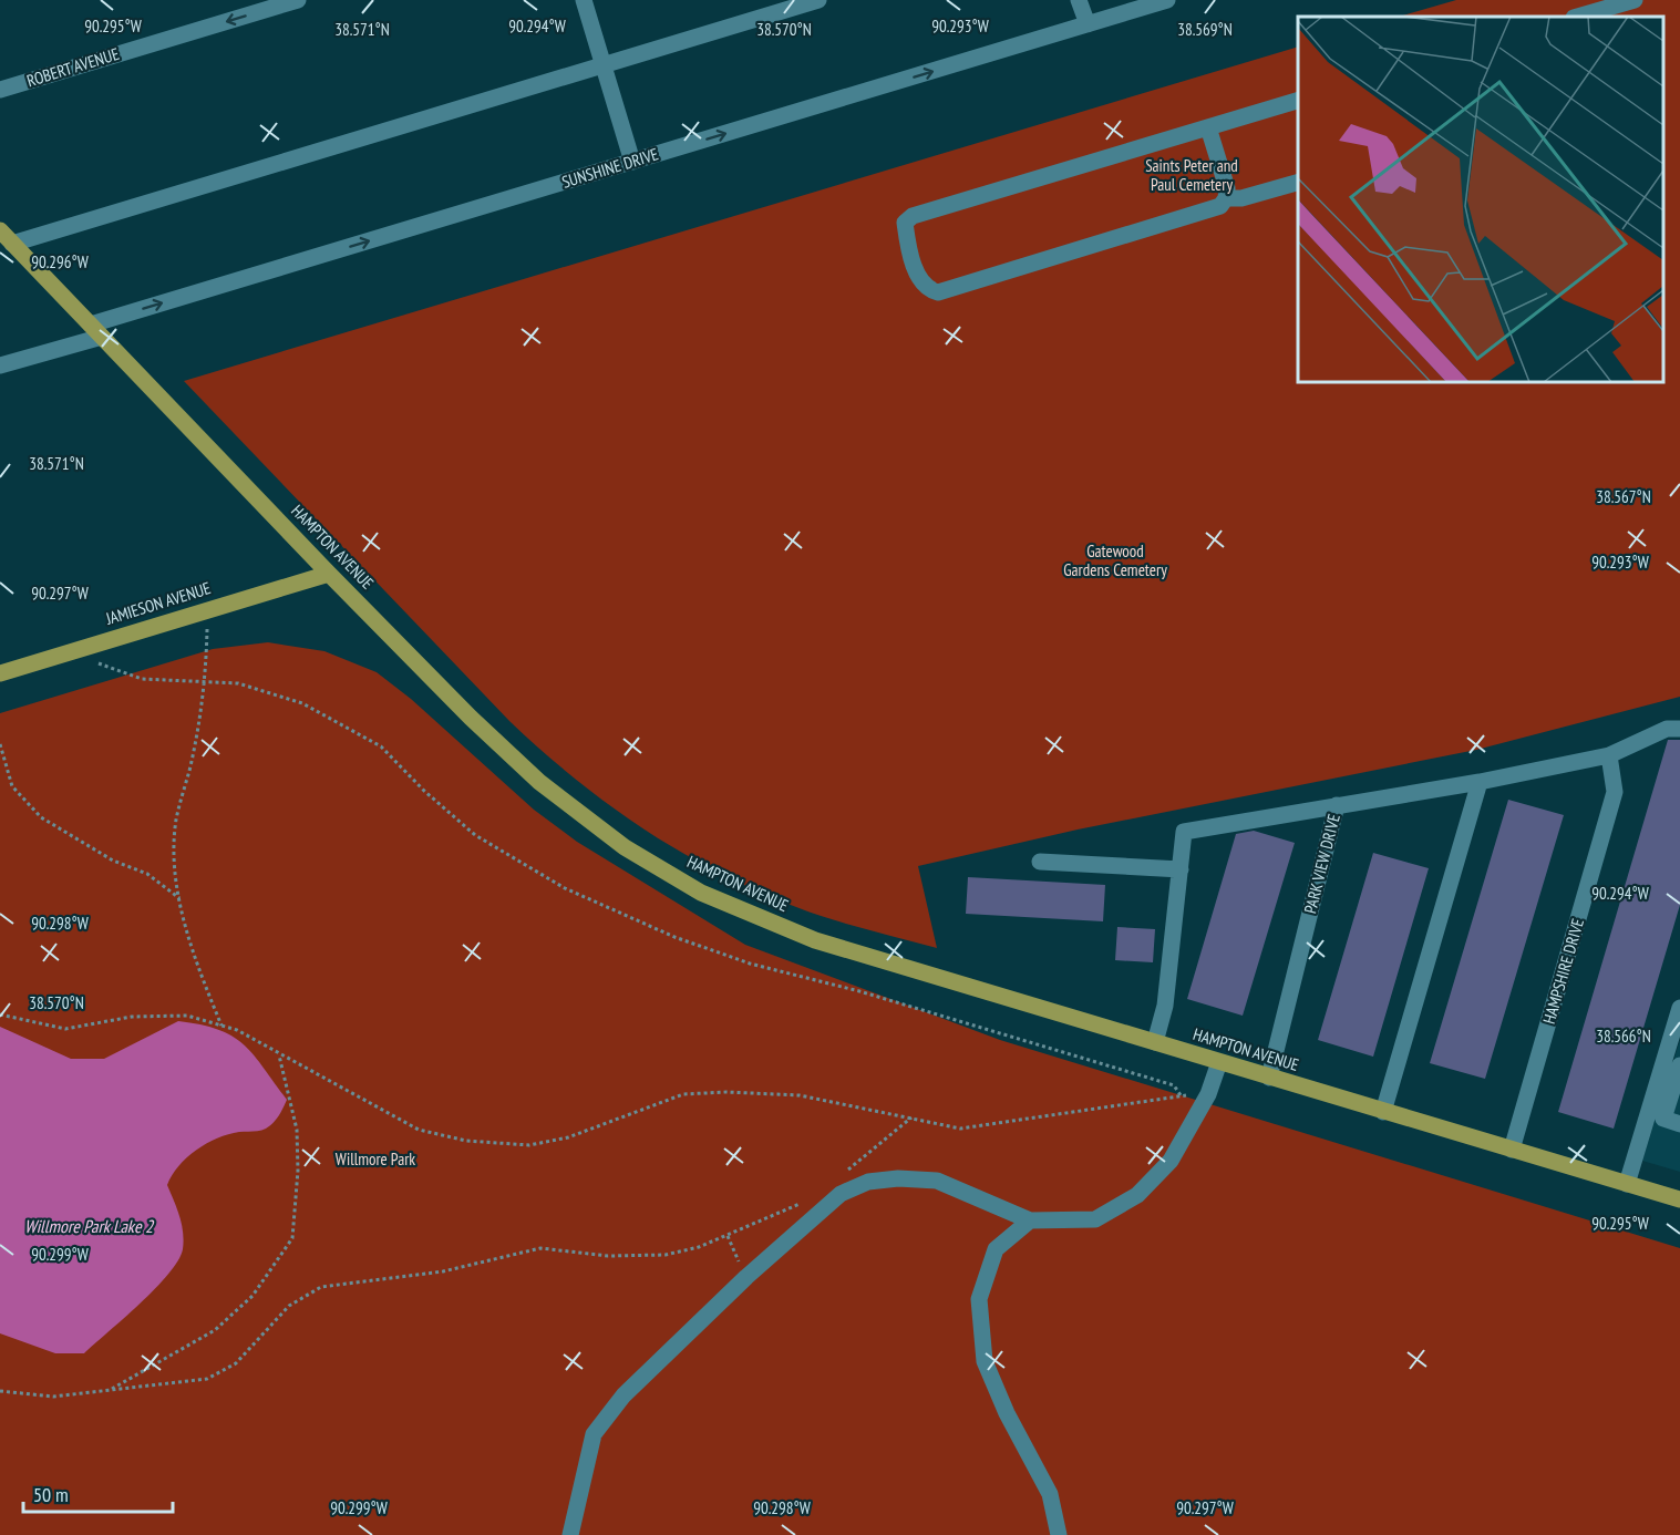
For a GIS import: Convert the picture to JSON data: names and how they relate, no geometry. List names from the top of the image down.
{
  "streets": {
    "main road": ["HAMPTON AVENUE", "JAMIESON AVENUE"],
    "street": [
      "ROBERT AVENUE",
      "SUNSHINE DRIVE",
      "PARK VIEW DRIVE",
      "HAMPSHIRE DRIVE"
    ]
  },
  "crossings": [
    ["SUNSHINE DRIVE", "HAMPTON AVENUE"],
    ["HAMPTON AVENUE", "JAMIESON AVENUE"],
    ["HAMPTON AVENUE", "PARK VIEW DRIVE"],
    ["HAMPTON AVENUE", "HAMPSHIRE DRIVE"]
  ],
  "one_way": ["ROBERT AVENUE"],
  "water": ["Willmore Park Lake 2"],
  "parks": ["Saints Peter and Paul Cemetery", "Gatewood Gardens Cemetery", "Willmore Park"],
  "scale_bar": "50 m",
  "coordinates": [
    "90.295°W",
    "90.294°W",
    "90.293°W",
    "38.571°N",
    "38.570°N",
    "38.569°N",
    "90.296°W",
    "38.567°N",
    "90.297°W",
    "90.298°W",
    "38.566°N",
    "90.299°W"
  ]
}
